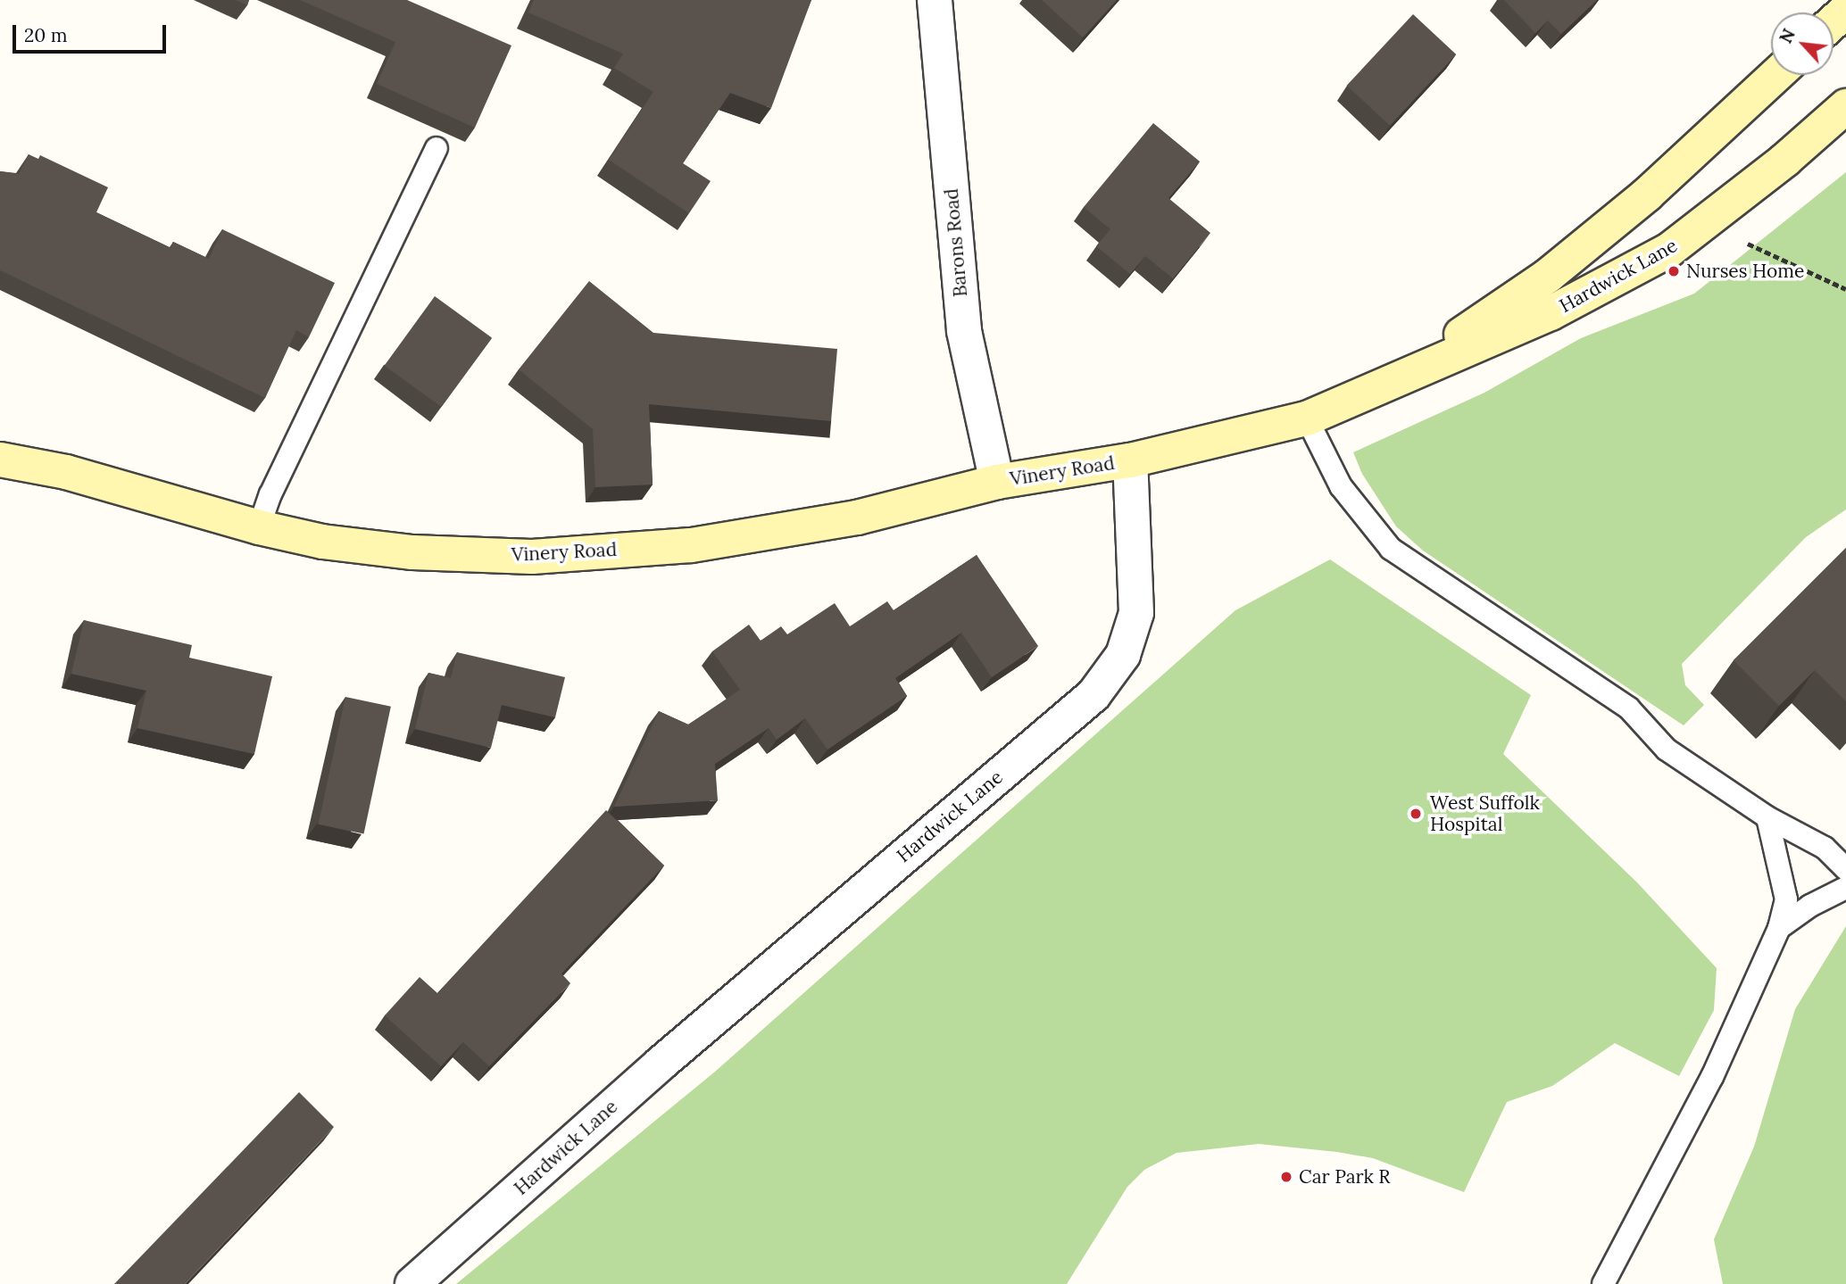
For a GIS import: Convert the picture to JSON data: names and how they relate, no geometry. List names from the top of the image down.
{
  "streets": {
    "street": ["Barons Road", "Hardwick Lane", "Vinery Road"]
  },
  "crossings": [
    ["Barons Road", "Vinery Road"],
    ["Hardwick Lane", "Vinery Road"]
  ],
  "places": ["Nurses Home", "West Suffolk Hospital", "Car Park R"],
  "scale_bar": "20 m",
  "north": "top left"
}
